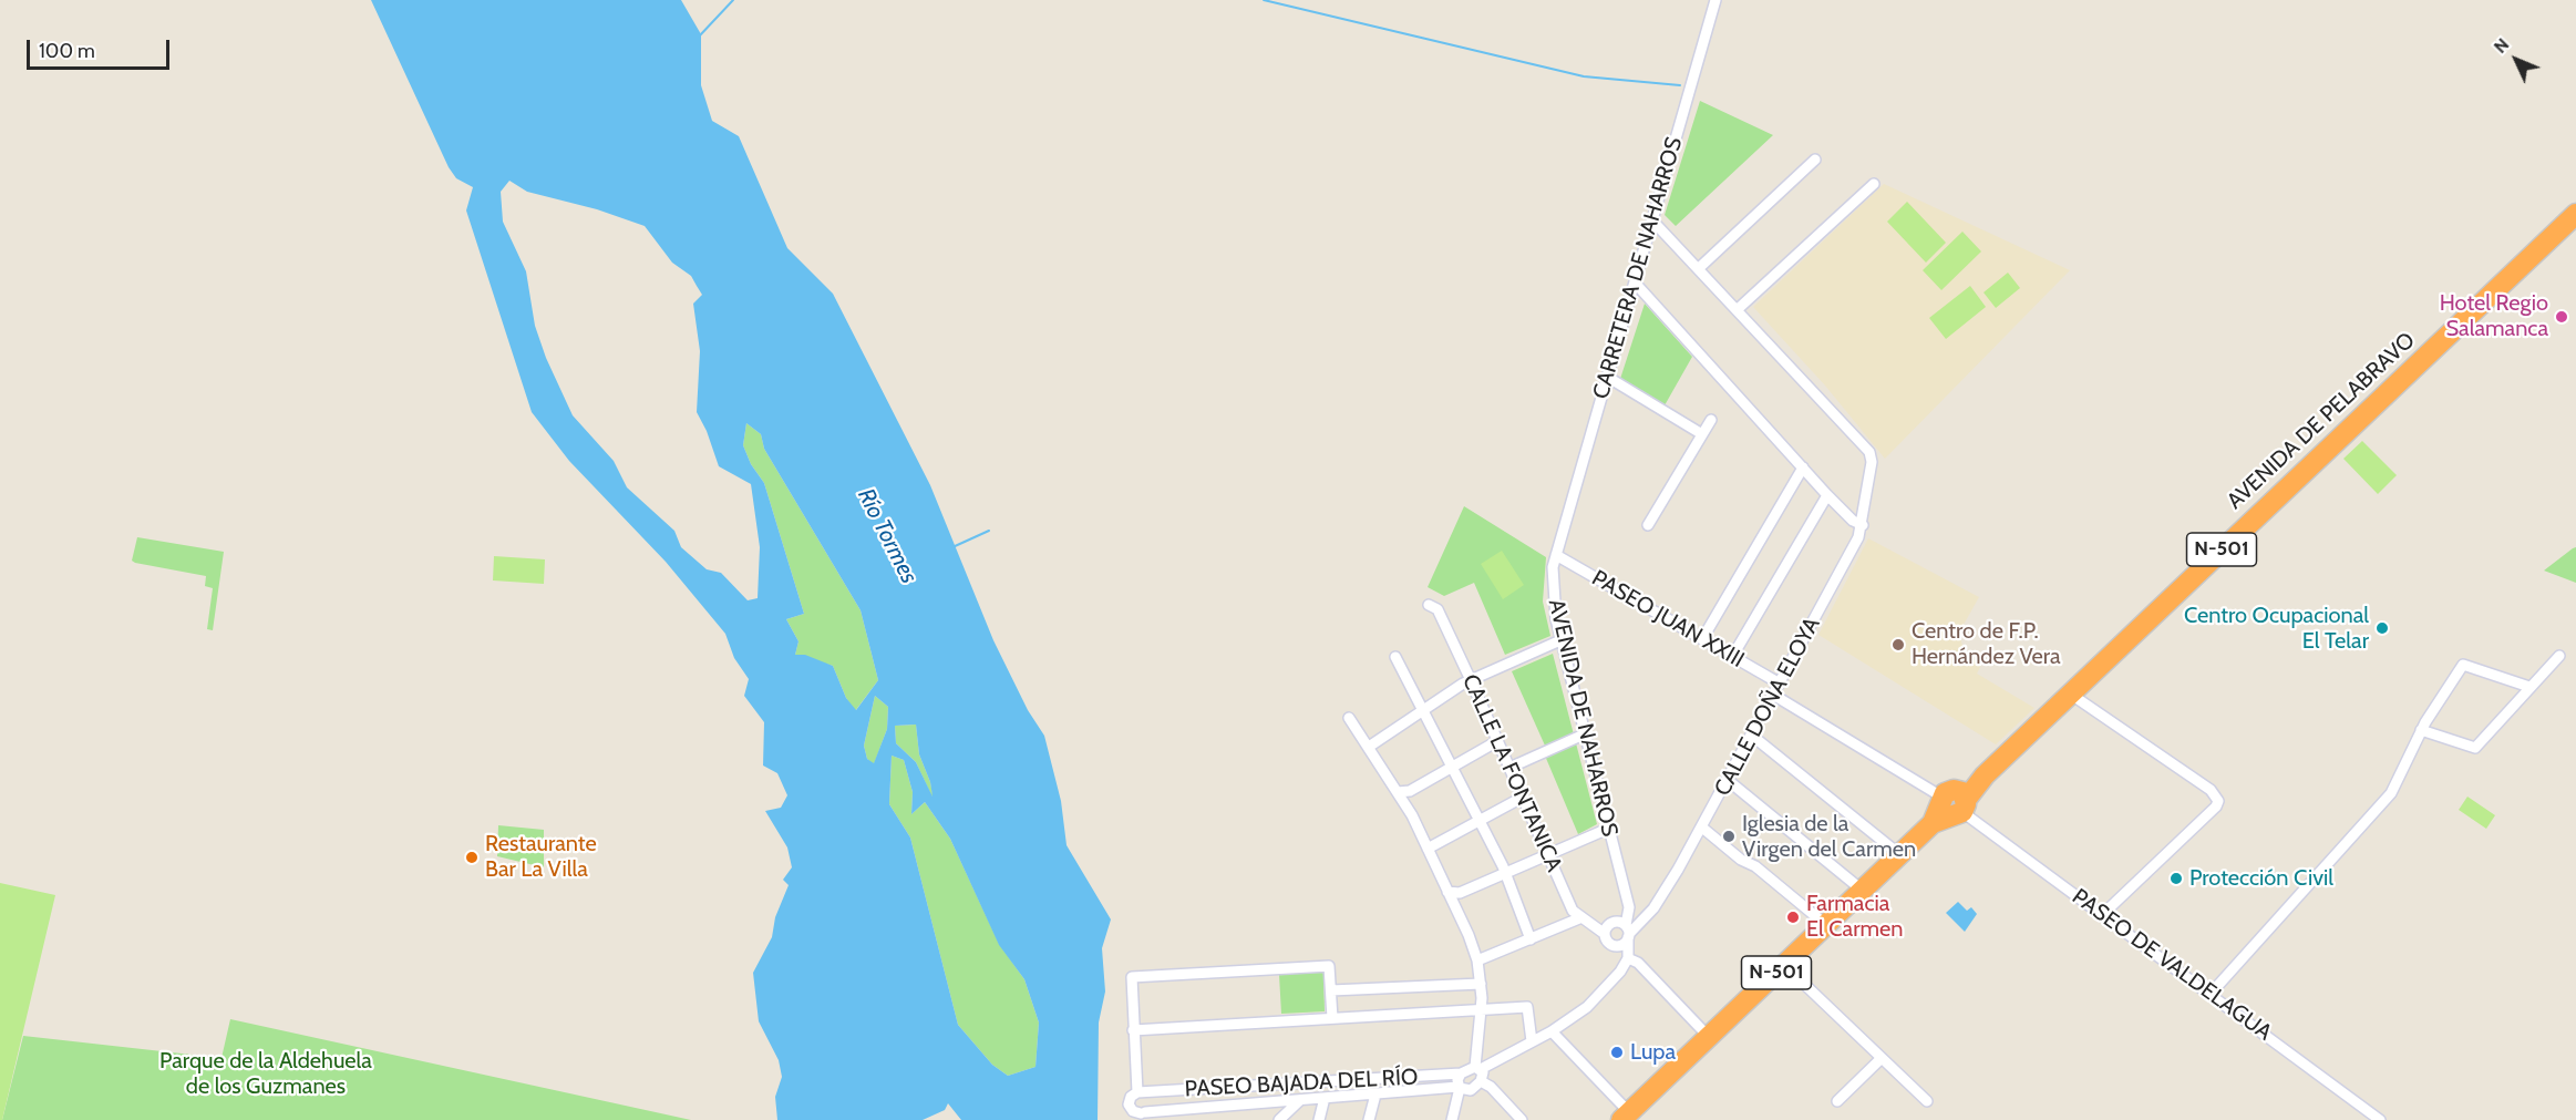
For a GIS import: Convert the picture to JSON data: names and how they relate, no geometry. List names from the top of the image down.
{
  "streets": {
    "highway": ["AVENIDA DE PELABRAVO", "N-501"],
    "street": [
      "CARRETERA DE NAHARROS",
      "PASEO JUAN XXIII",
      "CALLE DOÑA ELOYA",
      "AVENIDA DE NAHARROS",
      "CALLE LA FONTANICA",
      "PASEO DE VALDELAGUA",
      "PASEO BAJADA DEL RÍO"
    ]
  },
  "crossings": [
    ["CARRETERA DE NAHARROS", "AVENIDA DE NAHARROS"],
    ["AVENIDA DE PELABRAVO", "N-501"],
    ["AVENIDA DE PELABRAVO", "PASEO DE VALDELAGUA"],
    ["N-501", "PASEO DE VALDELAGUA"],
    ["PASEO JUAN XXIII", "CALLE DOÑA ELOYA"],
    ["PASEO JUAN XXIII", "AVENIDA DE NAHARROS"],
    ["CALLE DOÑA ELOYA", "AVENIDA DE NAHARROS"],
    ["CALLE DOÑA ELOYA", "CALLE LA FONTANICA"],
    ["AVENIDA DE NAHARROS", "CALLE LA FONTANICA"]
  ],
  "water": ["Río Tormes"],
  "parks": ["Parque de la Aldehuela de los Guzmanes"],
  "places": [
    "Hotel Regio Salamanca",
    "Centro Ocupacional El Telar",
    "Centro de F.P. Hernández Vera",
    "Iglesia de la Virgen del Carmen",
    "Restaurante Bar La Villa",
    "Protección Civil",
    "Farmacia El Carmen",
    "Lupa"
  ],
  "scale_bar": "100 m",
  "north": "top left"
}
